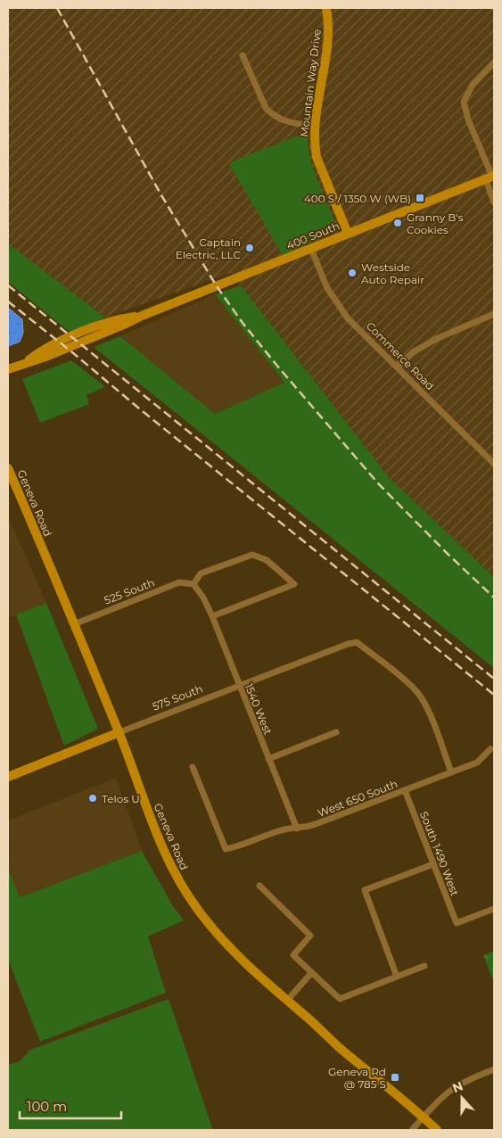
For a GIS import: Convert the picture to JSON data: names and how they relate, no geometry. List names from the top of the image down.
{
  "streets": {
    "street": [
      "Mountain Way Drive",
      "400 South",
      "Commerce Road",
      "Geneva Road",
      "525 South",
      "575 South",
      "1540 West",
      "West 650 South",
      "South 1490 West"
    ]
  },
  "crossings": [
    ["Mountain Way Drive", "400 South"],
    ["400 South", "Commerce Road"],
    ["Geneva Road", "525 South"],
    ["Geneva Road", "575 South"],
    ["525 South", "1540 West"],
    ["575 South", "1540 West"],
    ["575 South", "West 650 South"],
    ["1540 West", "West 650 South"],
    ["West 650 South", "South 1490 West"]
  ],
  "places": {
    "transit": ["400 S / 1350 W (WB)", "Geneva Rd @ 785 S"],
    "other": [
      "Granny B's Cookies",
      "Captain Electric, LLC",
      "Westside Auto Repair",
      "Telos U"
    ]
  },
  "scale_bar": "100 m",
  "north": "top"
}
